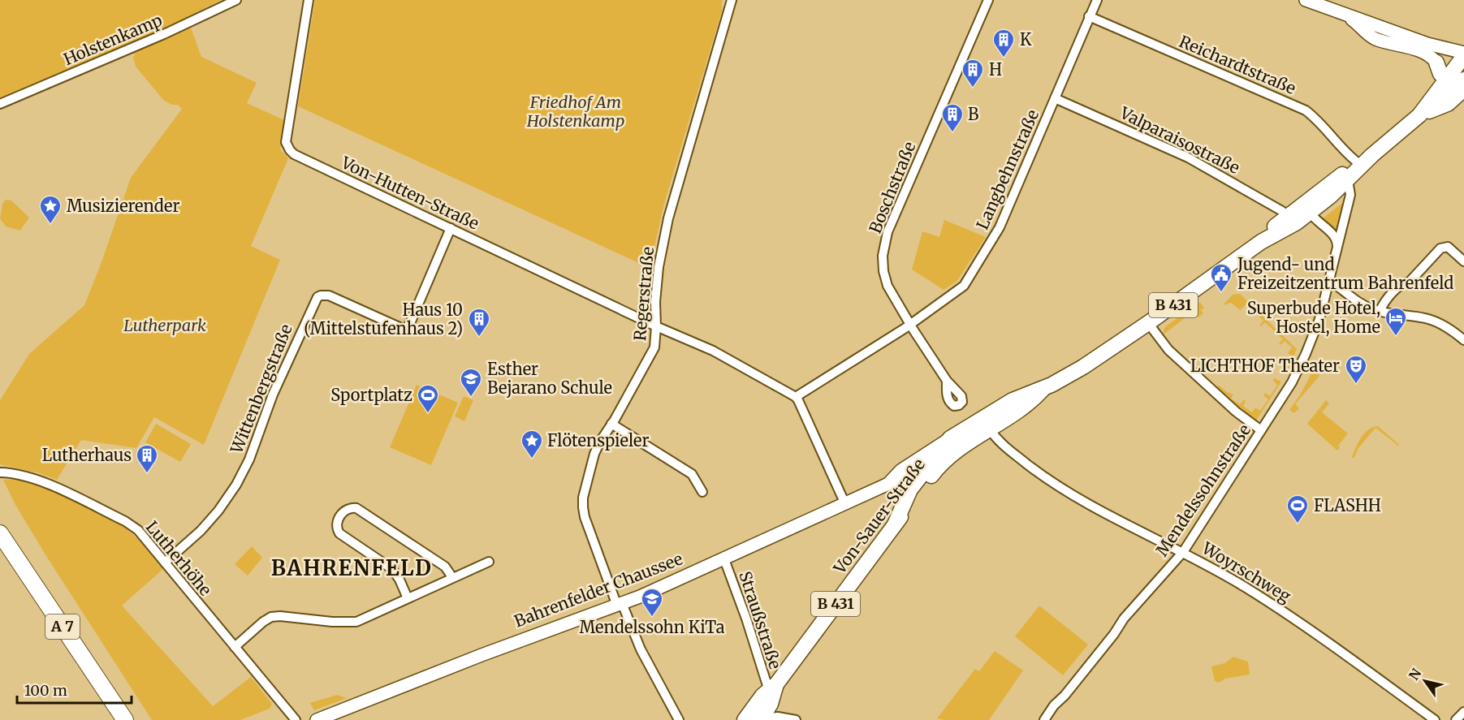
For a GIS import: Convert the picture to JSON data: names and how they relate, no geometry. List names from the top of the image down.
{
  "streets": {
    "highway": ["A 7"],
    "main road": ["B 431", "Von-Sauer-Straße", "Bahrenfelder Chaussee"],
    "street": [
      "Holstenkamp",
      "Reichardtstraße",
      "Valparaisostraße",
      "Langbehnstraße",
      "Boschstraße",
      "Von-Hutten-Straße",
      "Regerstraße",
      "Wittenbergstraße",
      "Mendelssohnstraße",
      "Lutherhöhe",
      "Woyrschweg",
      "Straußstraße"
    ]
  },
  "crossings": [
    ["Reichardtstraße", "Langbehnstraße"],
    ["Reichardtstraße", "Bahrenfelder Chaussee"],
    ["Valparaisostraße", "Langbehnstraße"],
    ["Valparaisostraße", "Bahrenfelder Chaussee"],
    ["Langbehnstraße", "Boschstraße"],
    ["Langbehnstraße", "Von-Hutten-Straße"],
    ["Von-Hutten-Straße", "Regerstraße"],
    ["Von-Hutten-Straße", "Wittenbergstraße"],
    ["Regerstraße", "Bahrenfelder Chaussee"],
    ["Wittenbergstraße", "Lutherhöhe"],
    ["Mendelssohnstraße", "Woyrschweg"],
    ["Mendelssohnstraße", "Bahrenfelder Chaussee"],
    ["Von-Sauer-Straße", "Bahrenfelder Chaussee"],
    ["Von-Sauer-Straße", "Straußstraße"],
    ["Woyrschweg", "Bahrenfelder Chaussee"],
    ["Bahrenfelder Chaussee", "Straußstraße"]
  ],
  "districts": ["BAHRENFELD"],
  "parks": ["Friedhof Am Holstenkamp", "Lutherpark"],
  "places": {
    "building": [
      "K",
      "H",
      "B",
      "Haus 10 (Mittelstufenhaus 2)",
      "Lutherhaus"
    ],
    "place": ["Musizierender", "Flötenspieler"],
    "public building": ["Jugend- und Freizeitzentrum Bahrenfeld"],
    "hotel": ["Superbude Hotel, Hostel, Home"],
    "theatre": ["LICHTHOF Theater"],
    "school or university": ["Esther Bejarano Schule", "Mendelssohn KiTa"],
    "sports": ["Sportplatz", "FLASHH"]
  },
  "scale_bar": "100 m",
  "north": "top left"
}
